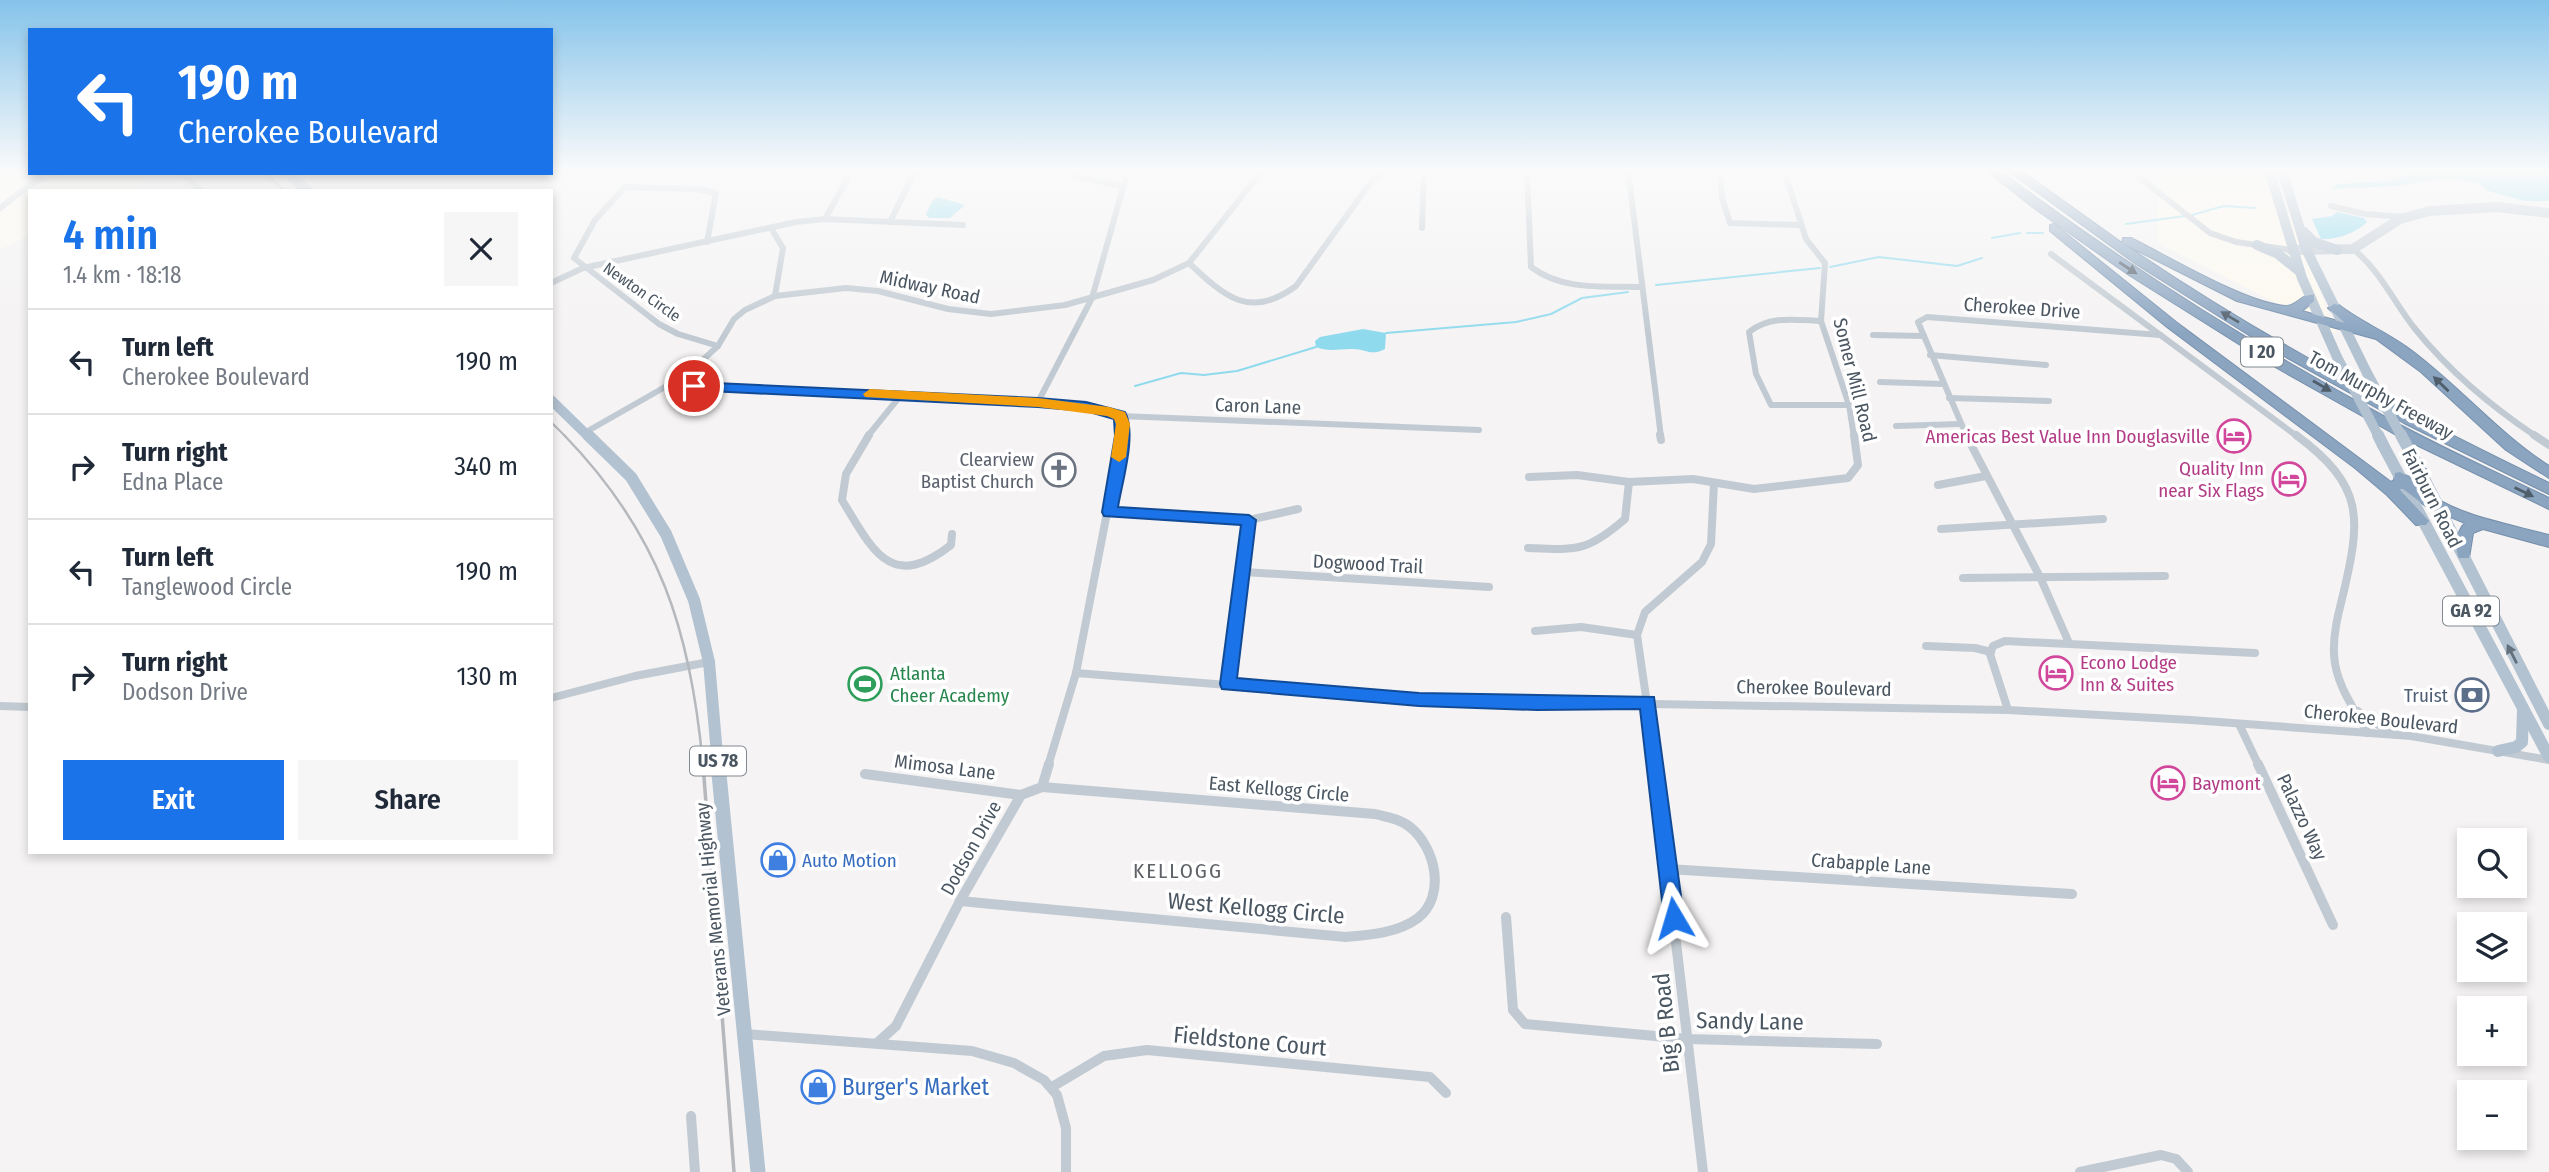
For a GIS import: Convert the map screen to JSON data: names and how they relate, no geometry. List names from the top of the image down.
{
  "streets": {
    "highway": ["I 20", "Tom Murphy Freeway"],
    "main road": [
      "Fairburn Road",
      "GA 92",
      "US 78",
      "Veterans Memorial Highway"
    ],
    "street": [
      "Midway Road",
      "Newton Circle",
      "Cherokee Drive",
      "Somer Mill Road",
      "Caron Lane",
      "Dogwood Trail",
      "Cherokee Boulevard",
      "Mimosa Lane",
      "East Kellogg Circle",
      "Palazzo Way",
      "Dodson Drive",
      "Crabapple Lane",
      "West Kellogg Circle",
      "Sandy Lane",
      "Big B Road",
      "Fieldstone Court"
    ]
  },
  "crossings": [
    ["Midway Road", "Newton Circle"],
    ["Midway Road", "Caron Lane"],
    ["Midway Road", "Veterans Memorial Highway"],
    ["Fairburn Road", "Cherokee Boulevard"],
    ["Cherokee Boulevard", "Palazzo Way"],
    ["Cherokee Boulevard", "Big B Road"],
    ["Mimosa Lane", "Dodson Drive"],
    ["East Kellogg Circle", "Dodson Drive"],
    ["East Kellogg Circle", "West Kellogg Circle"],
    ["Dodson Drive", "West Kellogg Circle"],
    ["Crabapple Lane", "Big B Road"],
    ["Sandy Lane", "Big B Road"]
  ],
  "districts": ["KELLOGG"],
  "places": {
    "hotel": [
      "Americas Best Value Inn Douglasville",
      "Quality Inn near Six Flags",
      "Econo Lodge Inn & Suites",
      "Baymont"
    ],
    "church": ["Clearview Baptist Church"],
    "sports": ["Atlanta Cheer Academy"],
    "bank": ["Truist"],
    "shop": ["Auto Motion", "Burger's Market"]
  },
  "page": {
    "turn": ["190 m", "Cherokee Boulevard"],
    "heading": ["4 min", "1.4 km · 18:18"],
    "list": [
      {
        "name": "Turn left",
        "note": "Cherokee Boulevard",
        "value": "190 m"
      },
      {
        "name": "Turn right",
        "note": "Edna Place",
        "value": "340 m"
      },
      {
        "name": "Turn left",
        "note": "Tanglewood Circle",
        "value": "190 m"
      },
      {
        "name": "Turn right",
        "note": "Dodson Drive",
        "value": "130 m"
      }
    ],
    "buttons": ["Exit", "Share"],
    "map_buttons": ["+", "−"]
  }
}
